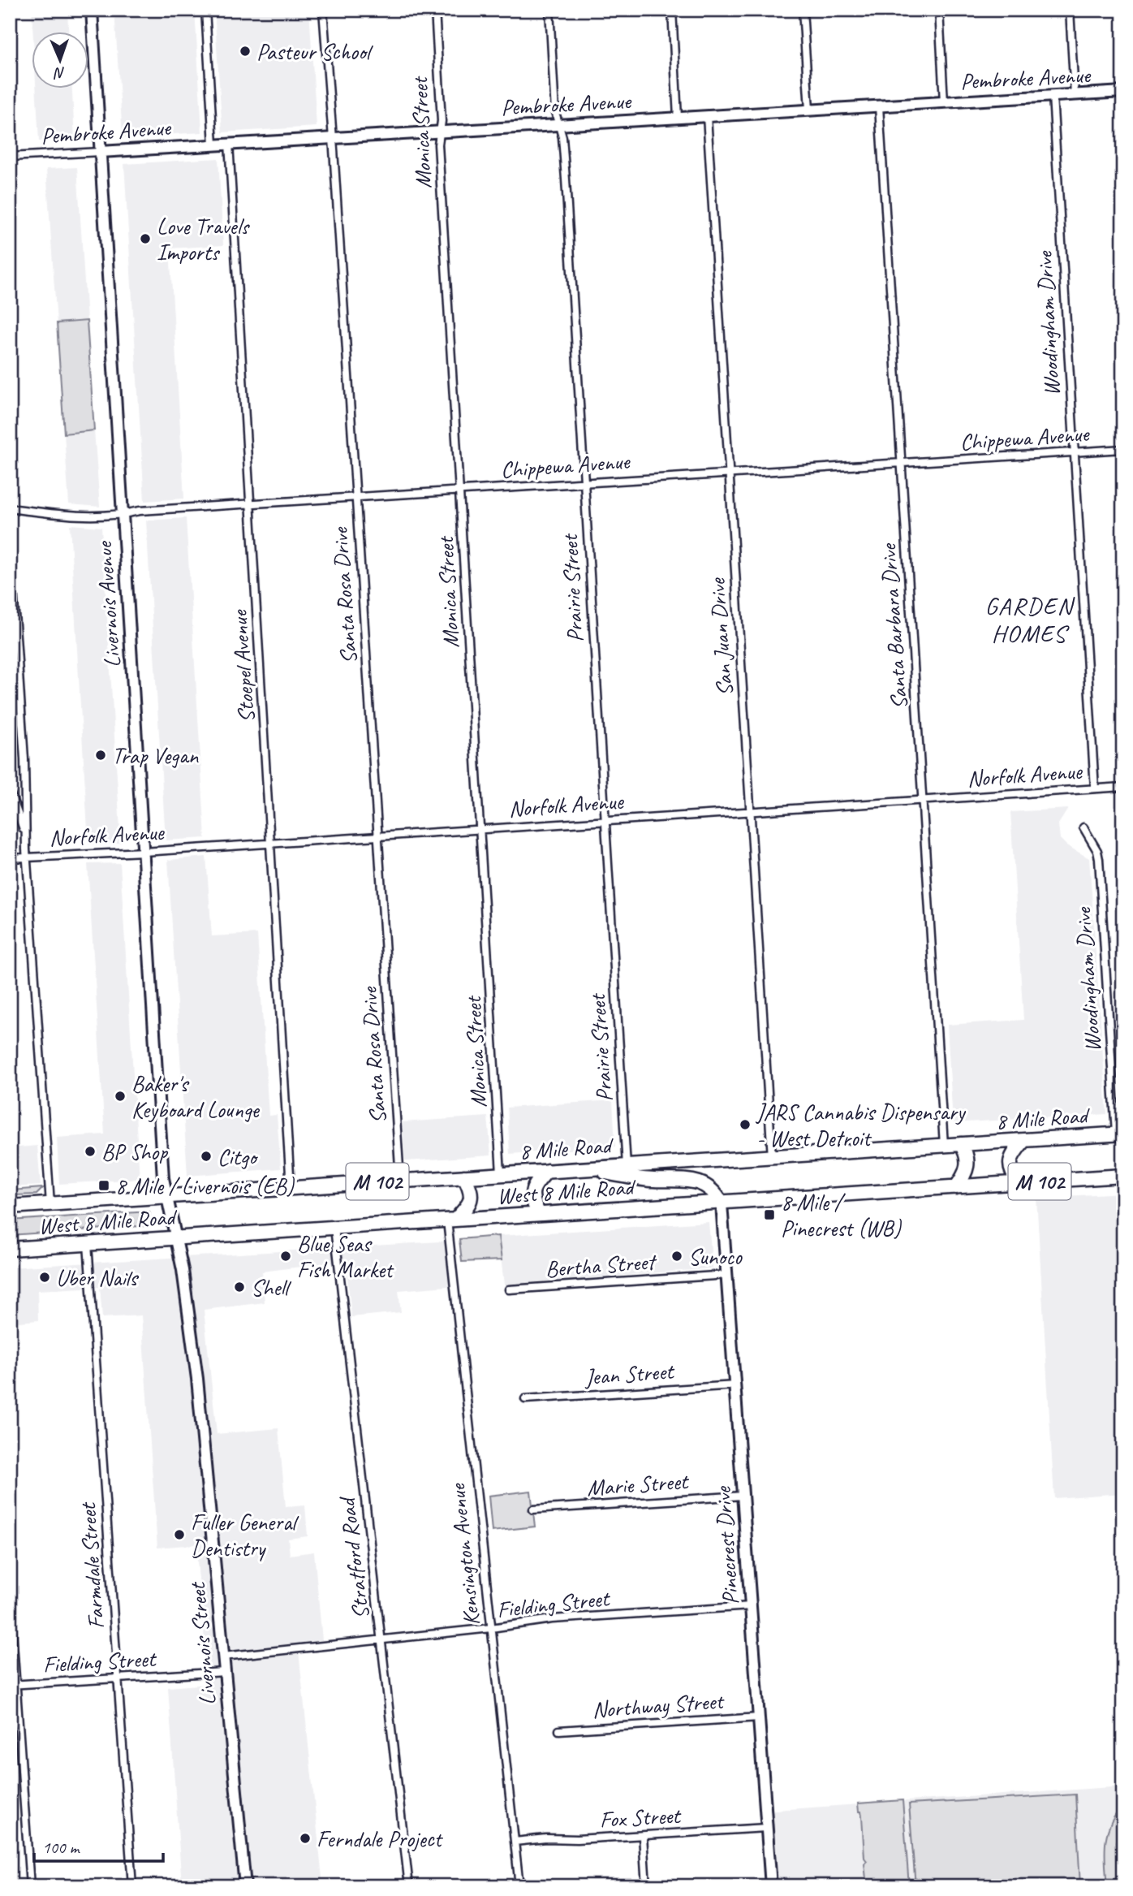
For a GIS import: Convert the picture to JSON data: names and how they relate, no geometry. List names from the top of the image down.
{
  "streets": {
    "highway": ["8 Mile Road", "M 102", "West 8 Mile Road"],
    "street": [
      "Pembroke Avenue",
      "Monica Street",
      "Woodingham Drive",
      "Chippewa Avenue",
      "Prairie Street",
      "Santa Rosa Drive",
      "Livernois Avenue",
      "Santa Barbara Drive",
      "San Juan Drive",
      "Stoepel Avenue",
      "Norfolk Avenue",
      "Bertha Street",
      "Jean Street",
      "Marie Street",
      "Pinecrest Drive",
      "Kensington Avenue",
      "Stratford Road",
      "Farmdale Street",
      "Fielding Street",
      "Livernois Street",
      "Northway Street",
      "Fox Street"
    ]
  },
  "crossings": [
    ["Pembroke Avenue", "Monica Street"],
    ["Pembroke Avenue", "Woodingham Drive"],
    ["Pembroke Avenue", "Prairie Street"],
    ["Pembroke Avenue", "Santa Rosa Drive"],
    ["Pembroke Avenue", "Livernois Avenue"],
    ["Pembroke Avenue", "Santa Barbara Drive"],
    ["Pembroke Avenue", "San Juan Drive"],
    ["Pembroke Avenue", "Stoepel Avenue"],
    ["Monica Street", "Chippewa Avenue"],
    ["Monica Street", "Norfolk Avenue"],
    ["Monica Street", "8 Mile Road"],
    ["Woodingham Drive", "Chippewa Avenue"],
    ["Woodingham Drive", "Norfolk Avenue"],
    ["Woodingham Drive", "8 Mile Road"],
    ["Chippewa Avenue", "Prairie Street"],
    ["Chippewa Avenue", "Santa Rosa Drive"],
    ["Chippewa Avenue", "Livernois Avenue"],
    ["Chippewa Avenue", "Santa Barbara Drive"],
    ["Chippewa Avenue", "San Juan Drive"],
    ["Chippewa Avenue", "Stoepel Avenue"],
    ["Prairie Street", "Norfolk Avenue"],
    ["Prairie Street", "8 Mile Road"],
    ["Santa Rosa Drive", "Norfolk Avenue"],
    ["Santa Rosa Drive", "8 Mile Road"],
    ["Livernois Avenue", "Norfolk Avenue"],
    ["Livernois Avenue", "8 Mile Road"],
    ["Livernois Avenue", "Livernois Street"],
    ["Santa Barbara Drive", "Norfolk Avenue"],
    ["Santa Barbara Drive", "8 Mile Road"],
    ["San Juan Drive", "Norfolk Avenue"],
    ["San Juan Drive", "8 Mile Road"],
    ["Stoepel Avenue", "Norfolk Avenue"],
    ["Stoepel Avenue", "8 Mile Road"],
    ["8 Mile Road", "Livernois Street"],
    ["West 8 Mile Road", "Pinecrest Drive"],
    ["West 8 Mile Road", "Kensington Avenue"],
    ["West 8 Mile Road", "Stratford Road"],
    ["West 8 Mile Road", "Farmdale Street"],
    ["West 8 Mile Road", "Livernois Street"],
    ["Bertha Street", "Pinecrest Drive"],
    ["Jean Street", "Pinecrest Drive"],
    ["Marie Street", "Pinecrest Drive"],
    ["Pinecrest Drive", "Fielding Street"],
    ["Pinecrest Drive", "Northway Street"],
    ["Pinecrest Drive", "Fox Street"],
    ["Kensington Avenue", "Fielding Street"],
    ["Kensington Avenue", "Fox Street"],
    ["Stratford Road", "Fielding Street"],
    ["Farmdale Street", "Fielding Street"],
    ["Fielding Street", "Livernois Street"]
  ],
  "districts": ["GARDEN HOMES"],
  "places": {
    "other": [
      "Pasteur School",
      "Love Travels Imports",
      "Trap Vegan",
      "Baker's Keyboard Lounge",
      "JARS Cannabis Dispensary - West Detroit",
      "BP Shop",
      "Citgo",
      "Blue Seas Fish Market",
      "Sunoco",
      "Uber Nails",
      "Shell",
      "Fuller General Dentistry",
      "Ferndale Project"
    ],
    "transit": ["8 Mile / Livernois (EB)", "8 Mile / Pinecrest (WB)"]
  },
  "scale_bar": "100 m",
  "north": "bottom"
}
